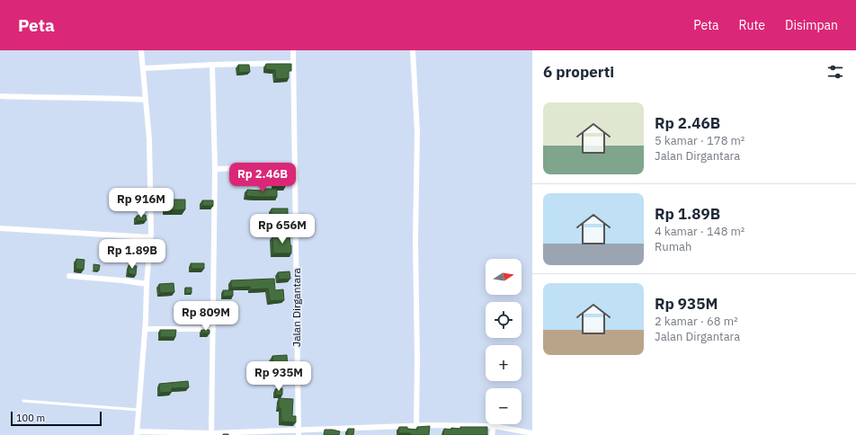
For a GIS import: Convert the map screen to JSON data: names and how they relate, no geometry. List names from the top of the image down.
{
  "streets": {
    "street": ["Jalan Dirgantara"]
  },
  "scale_bar": "100 m",
  "north": "right",
  "page": {
    "header": "Peta",
    "nav": ["Peta", "Rute", "Disimpan"],
    "heading": "6 properti",
    "list": [
      {
        "name": "Rp 2.46B",
        "note": "5 kamar · 178 m² · Jalan Dirgantara"
      },
      {
        "name": "Rp 1.89B",
        "note": "4 kamar · 148 m² · Rumah"
      },
      {
        "name": "Rp 935M",
        "note": "2 kamar · 68 m² · Jalan Dirgantara"
      }
    ],
    "price": [
      "Rp 2.46B",
      "Rp 916M",
      "Rp 656M",
      "Rp 1.89B",
      "Rp 809M",
      "Rp 935M"
    ],
    "map_buttons": ["+", "−"],
    "scale": "100 m"
  }
}
